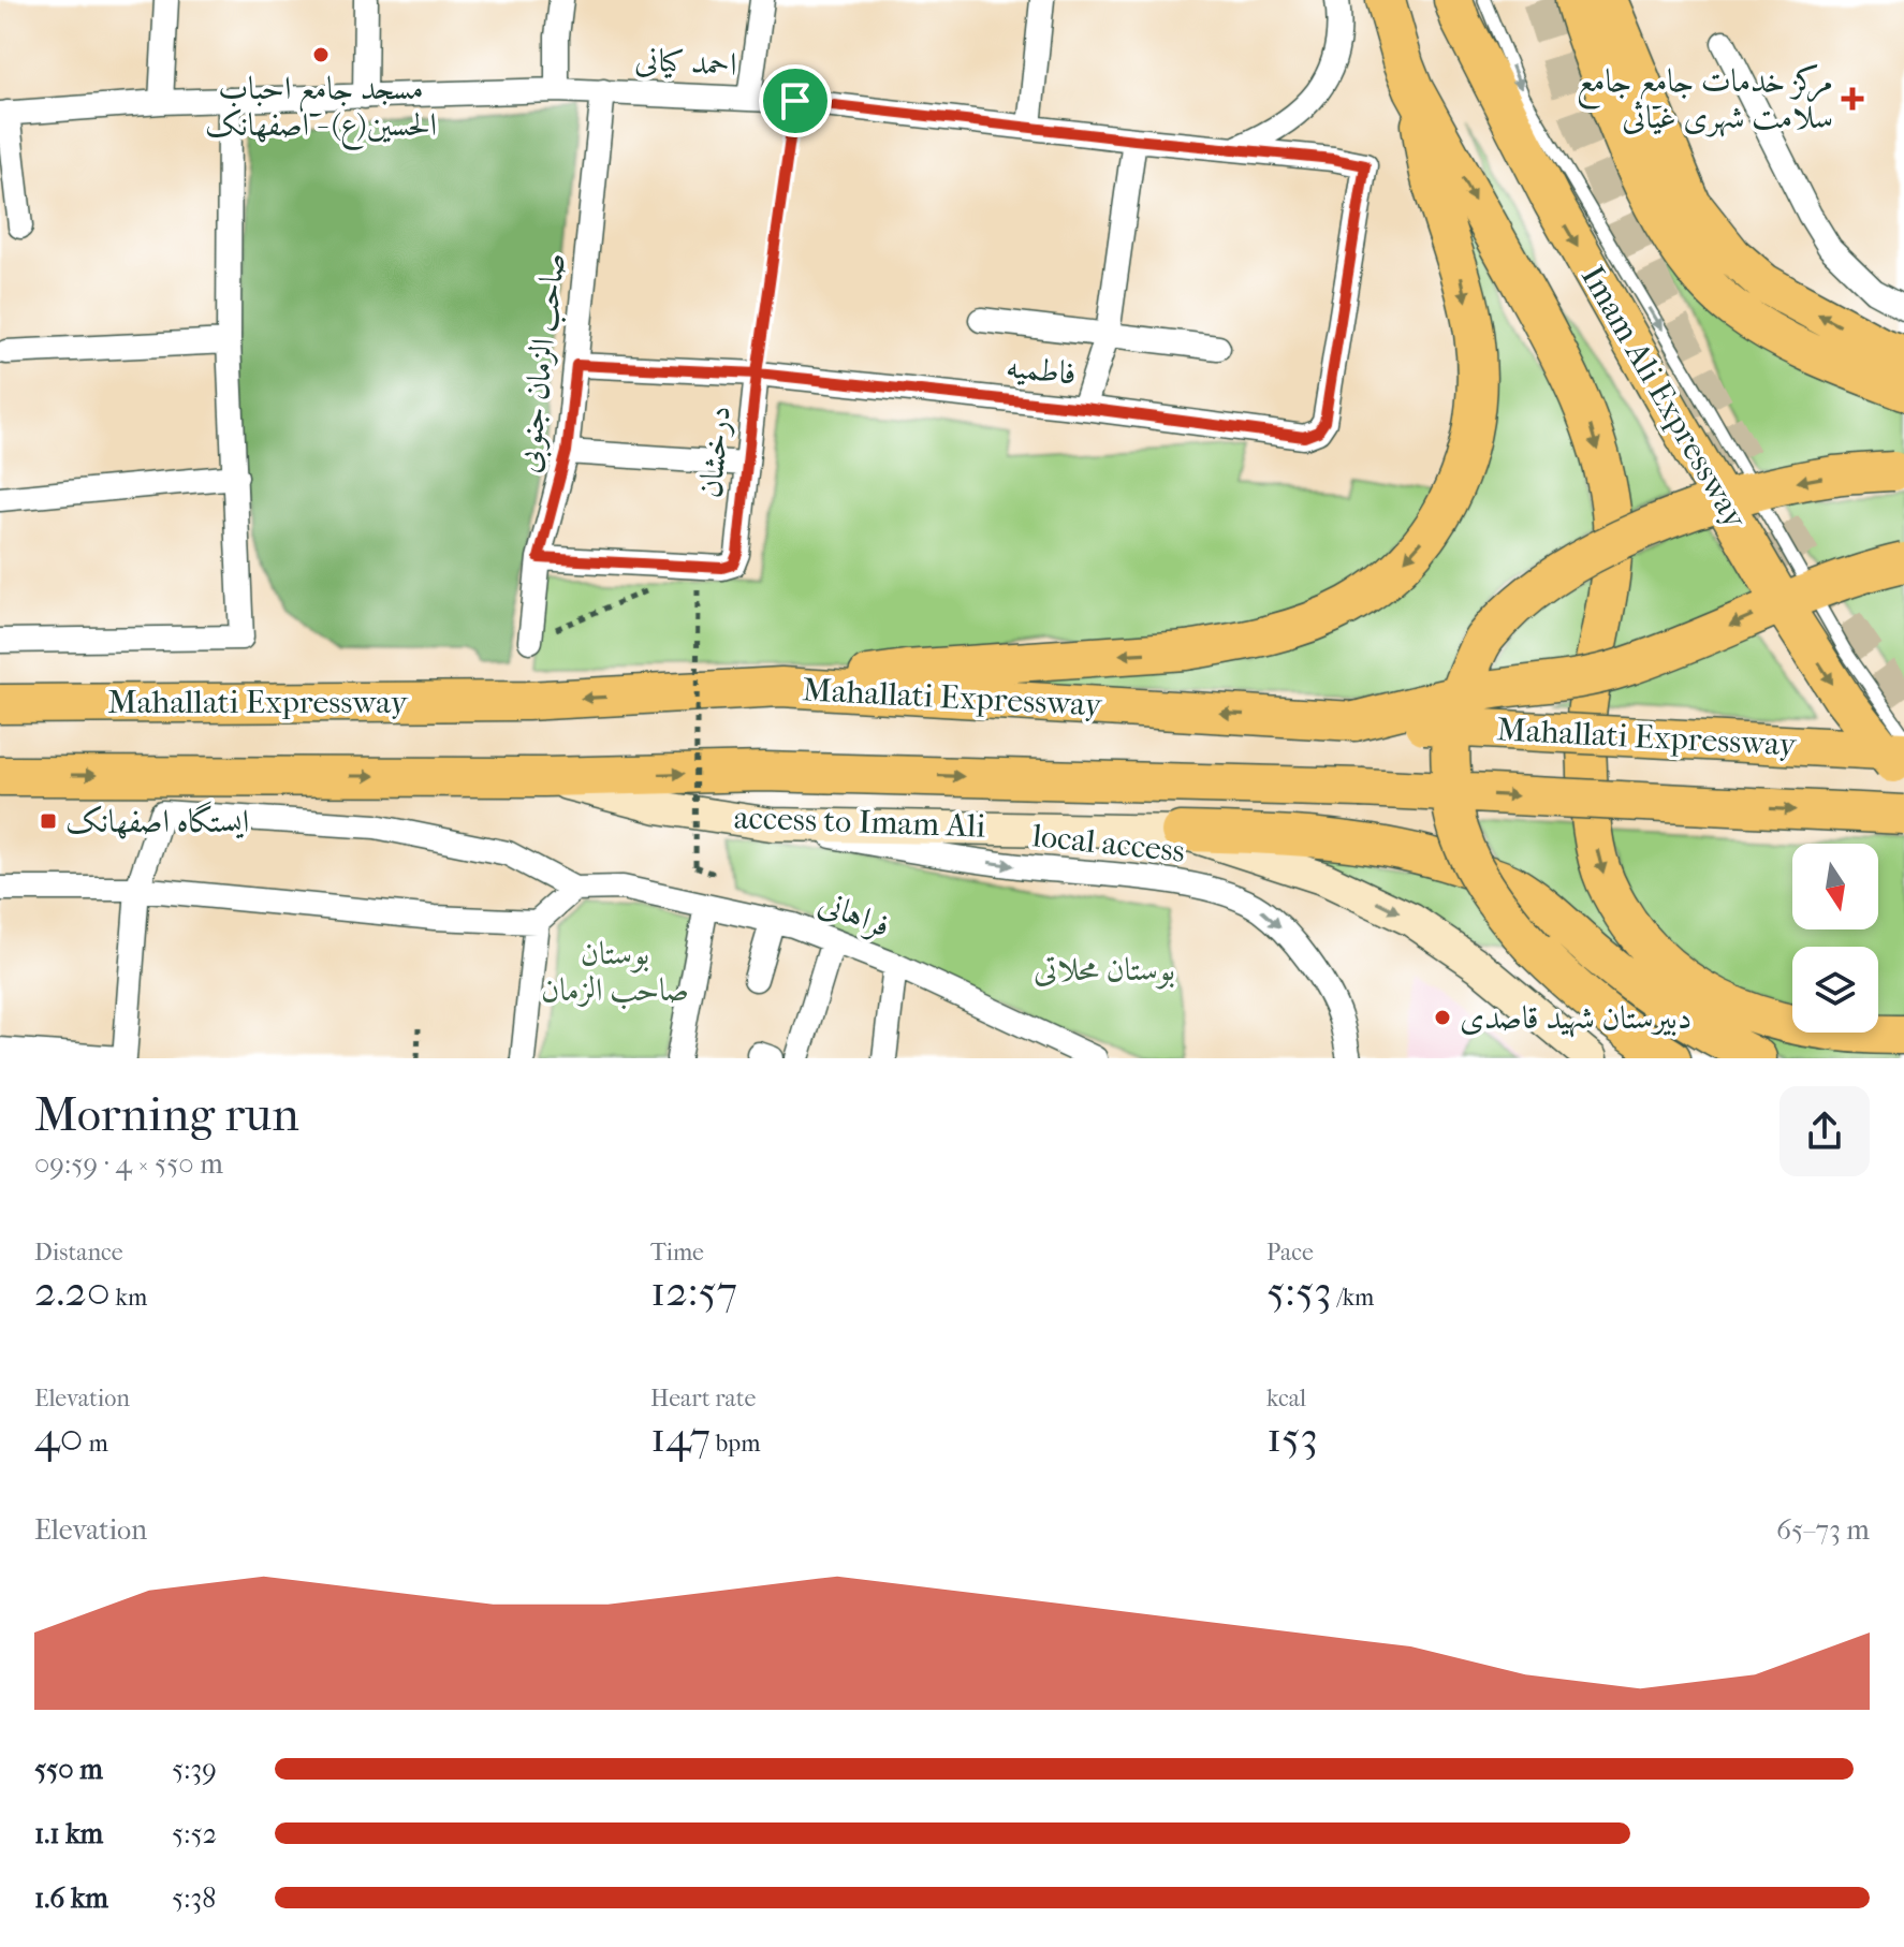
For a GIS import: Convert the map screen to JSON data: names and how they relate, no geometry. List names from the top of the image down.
{
  "streets": {
    "highway": ["Imam Ali Expressway", "Mahallati Expressway"],
    "main road": ["access to Imam Ali"],
    "street": [
      "احمد کیانی",
      "صاحب الزمان جنوبی",
      "فاطمیه",
      "درخشان",
      "local access",
      "فراهانی"
    ]
  },
  "crossings": [
    ["احمد کیانی", "صاحب الزمان جنوبی"],
    ["احمد کیانی", "فاطمیه"],
    ["احمد کیانی", "درخشان"],
    ["صاحب الزمان جنوبی", "فاطمیه"],
    ["صاحب الزمان جنوبی", "درخشان"],
    ["فاطمیه", "درخشان"],
    ["Mahallati Expressway", "access to Imam Ali"],
    ["access to Imam Ali", "local access"]
  ],
  "one_way": ["access to Imam Ali", "local access"],
  "parks": ["بوستان صاحب الزمان", "بوستان محلاتی"],
  "places": {
    "other": ["مسجد جامع احباب الحسین(ع) - اصفهانک", "دبیرستان شهید قاصدی"],
    "health": ["مرکز خدمات جامع جامع سلامت شهری غیاثی"],
    "transit": ["ایستگاه اصفهانک"]
  },
  "north": "bottom",
  "page": {
    "heading": ["Morning run", "09:59 · 4 × 550 m"],
    "stats": [
      ["Distance", "2.20 km"],
      ["Time", "12:57"],
      ["Pace", "5:53 /km"],
      ["Elevation", "40 m"],
      ["Heart rate", "147 bpm"],
      ["kcal", "153"]
    ],
    "chart": ["Elevation", "65–73 m"],
    "list": [
      {
        "name": "550 m",
        "note": "5:39"
      },
      {
        "name": "1.1 km",
        "note": "5:52"
      },
      {
        "name": "1.6 km",
        "note": "5:38"
      }
    ]
  }
}
